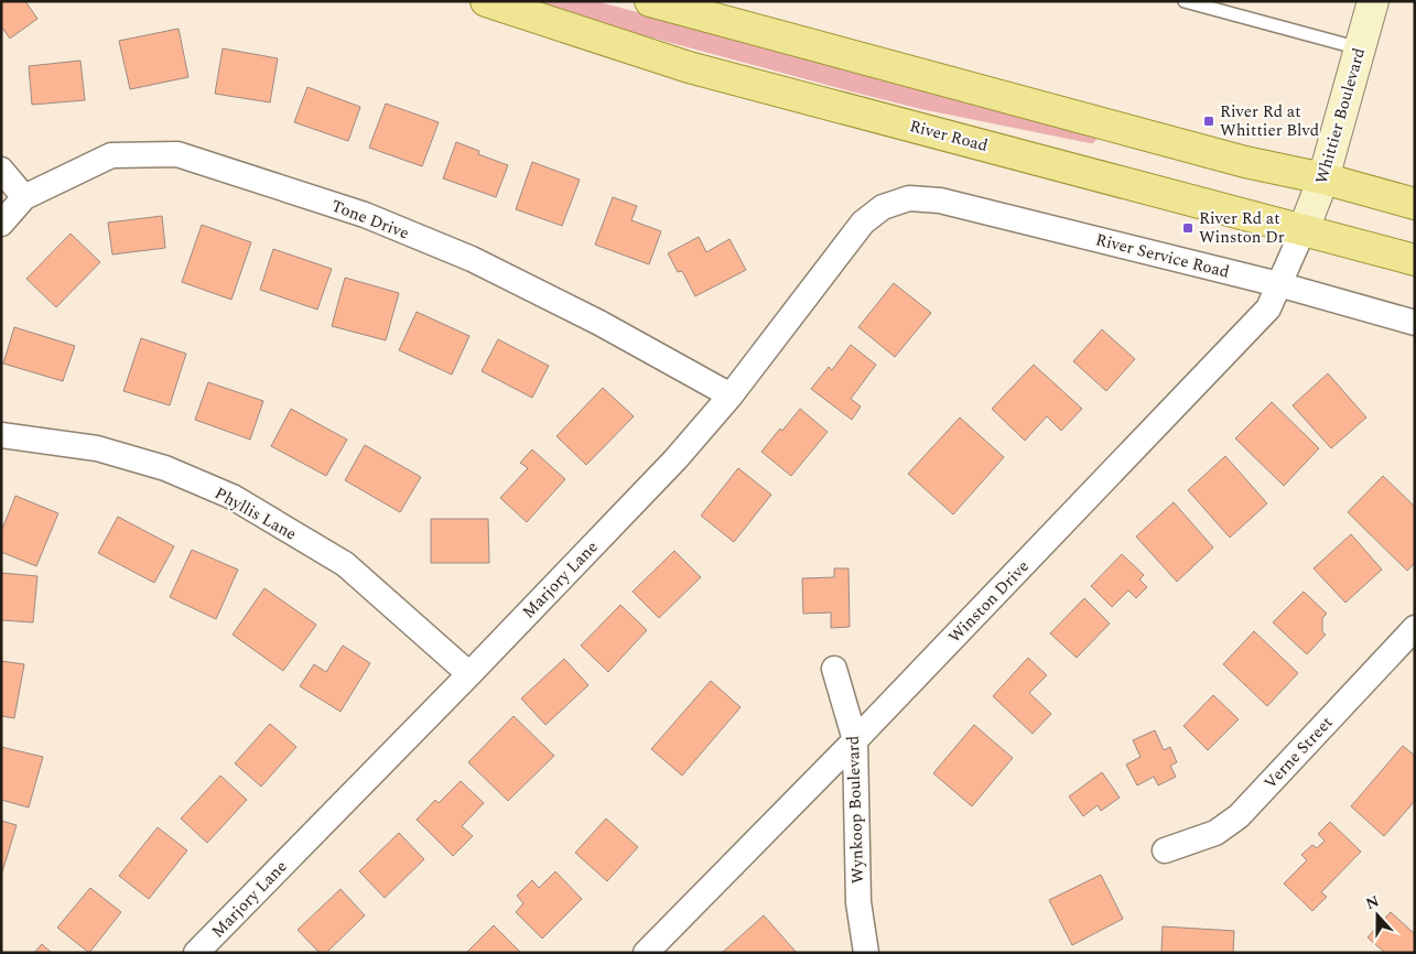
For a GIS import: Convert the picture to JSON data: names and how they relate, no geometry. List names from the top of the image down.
{
  "streets": {
    "main road": ["River Road"],
    "street": [
      "Whittier Boulevard",
      "Tone Drive",
      "River Service Road",
      "Phyllis Lane",
      "Marjory Lane",
      "Winston Drive",
      "Verne Street",
      "Wynkoop Boulevard"
    ]
  },
  "crossings": [
    ["Whittier Boulevard", "River Road"],
    ["Whittier Boulevard", "Winston Drive"],
    ["River Road", "Winston Drive"],
    ["Tone Drive", "Marjory Lane"],
    ["River Service Road", "Marjory Lane"],
    ["River Service Road", "Winston Drive"],
    ["Phyllis Lane", "Marjory Lane"],
    ["Winston Drive", "Wynkoop Boulevard"]
  ],
  "places": {
    "transit": ["River Rd at Whittier Blvd", "River Rd at Winston Dr"]
  },
  "north": "top"
}
